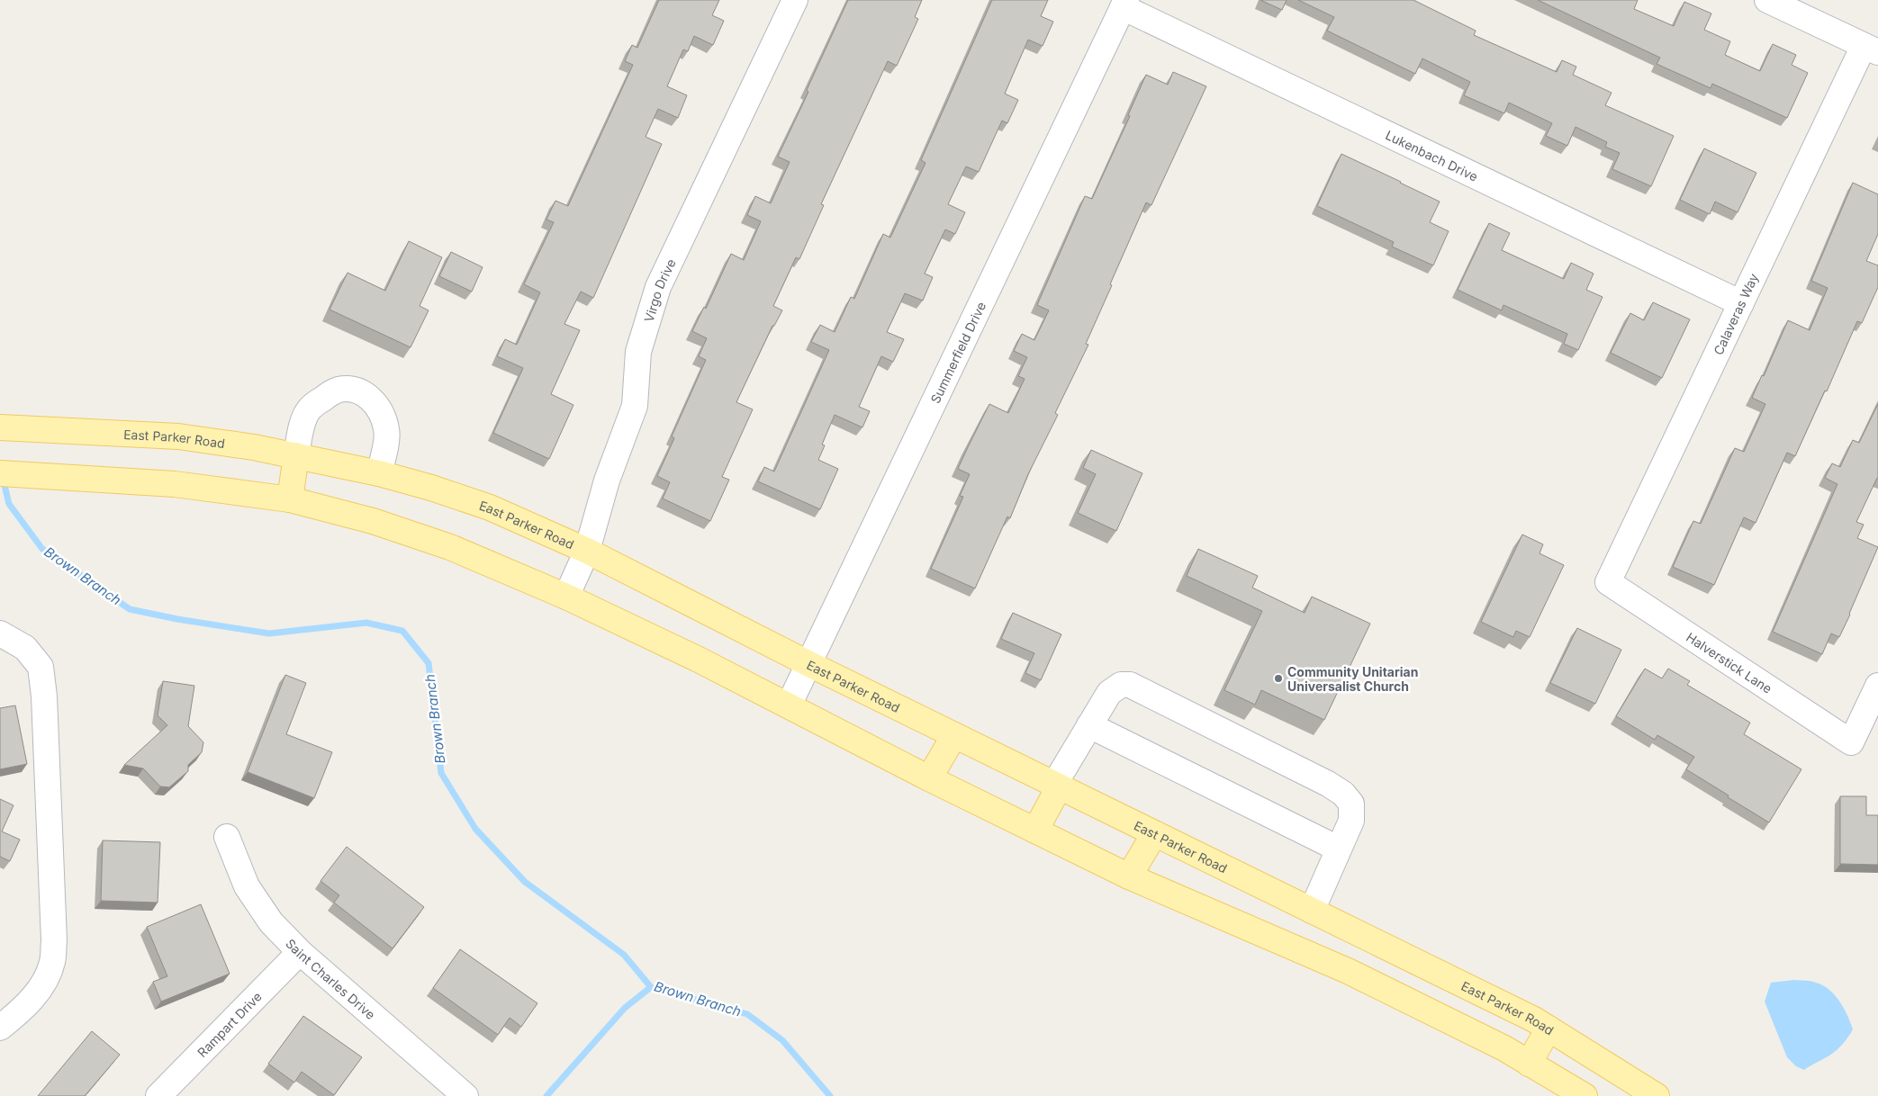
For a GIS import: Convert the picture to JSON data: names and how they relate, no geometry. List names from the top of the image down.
{
  "streets": {
    "main road": ["East Parker Road"],
    "street": [
      "Lukenbach Drive",
      "Virgo Drive",
      "Calaveras Way",
      "Summerfield Drive",
      "Halverstick Lane",
      "Saint Charles Drive",
      "Rampart Drive"
    ]
  },
  "crossings": [
    ["Lukenbach Drive", "Calaveras Way"],
    ["Lukenbach Drive", "Summerfield Drive"],
    ["Virgo Drive", "East Parker Road"],
    ["Calaveras Way", "Halverstick Lane"],
    ["Summerfield Drive", "East Parker Road"],
    ["Saint Charles Drive", "Rampart Drive"]
  ],
  "water": ["Brown Branch"],
  "places": ["Community Unitarian Universalist Church"]
}
